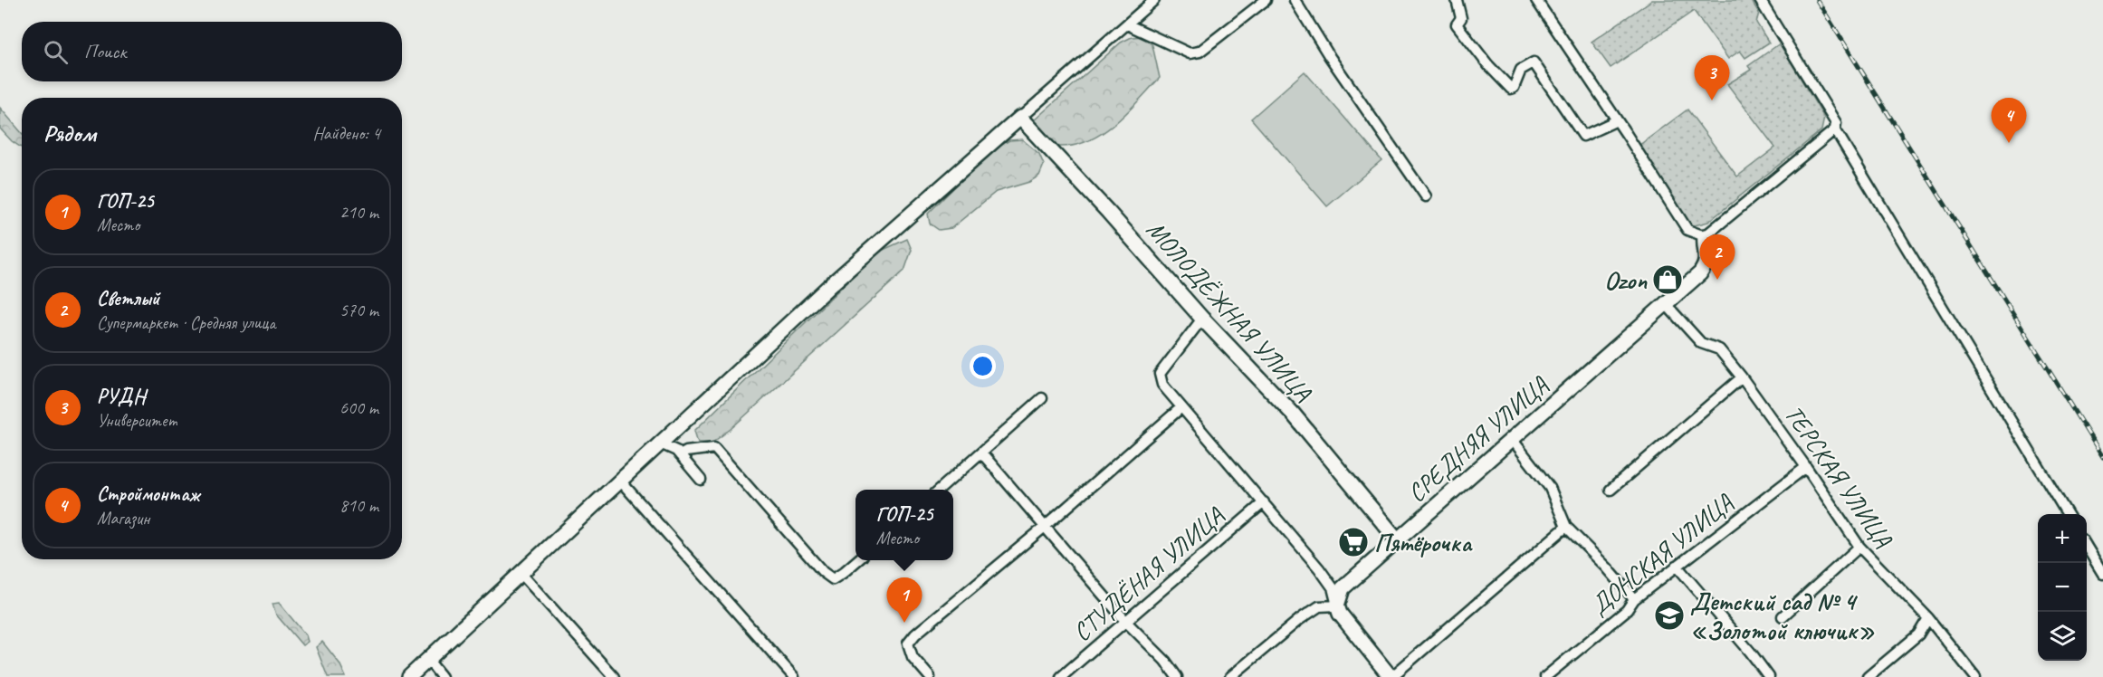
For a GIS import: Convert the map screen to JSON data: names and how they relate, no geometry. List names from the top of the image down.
{
  "streets": {
    "street": [
      "МОЛОДЁЖНАЯ УЛИЦА",
      "СРЕДНЯЯ УЛИЦА",
      "ТЕРСКАЯ УЛИЦА",
      "ДОНСКАЯ УЛИЦА",
      "СТУДЁНАЯ УЛИЦА"
    ]
  },
  "crossings": [
    ["МОЛОДЁЖНАЯ УЛИЦА", "СРЕДНЯЯ УЛИЦА"],
    ["СРЕДНЯЯ УЛИЦА", "ТЕРСКАЯ УЛИЦА"],
    ["ТЕРСКАЯ УЛИЦА", "ДОНСКАЯ УЛИЦА"]
  ],
  "places": {
    "shop": ["Ozon"],
    "supermarket": ["Пятёрочка"],
    "school or university": ["Детский сад № 4 «Золотой ключик»"]
  },
  "page": {
    "search": "Поиск",
    "pins": [
      "3",
      "4",
      "2",
      "1"
    ],
    "heading": ["Рядом", "Найдено: 4"],
    "list": [
      {
        "mark": "1",
        "name": "ГОП-25",
        "note": "Место",
        "value": "210 m"
      },
      {
        "mark": "2",
        "name": "Светлый",
        "note": "Супермаркет · Средняя улица",
        "value": "570 m"
      },
      {
        "mark": "3",
        "name": "РУДН",
        "note": "Университет",
        "value": "600 m"
      },
      {
        "mark": "4",
        "name": "Строймонтаж",
        "note": "Магазин",
        "value": "810 m"
      }
    ],
    "popup": ["ГОП-25", "Место"],
    "map_buttons": ["+", "−"]
  }
}
